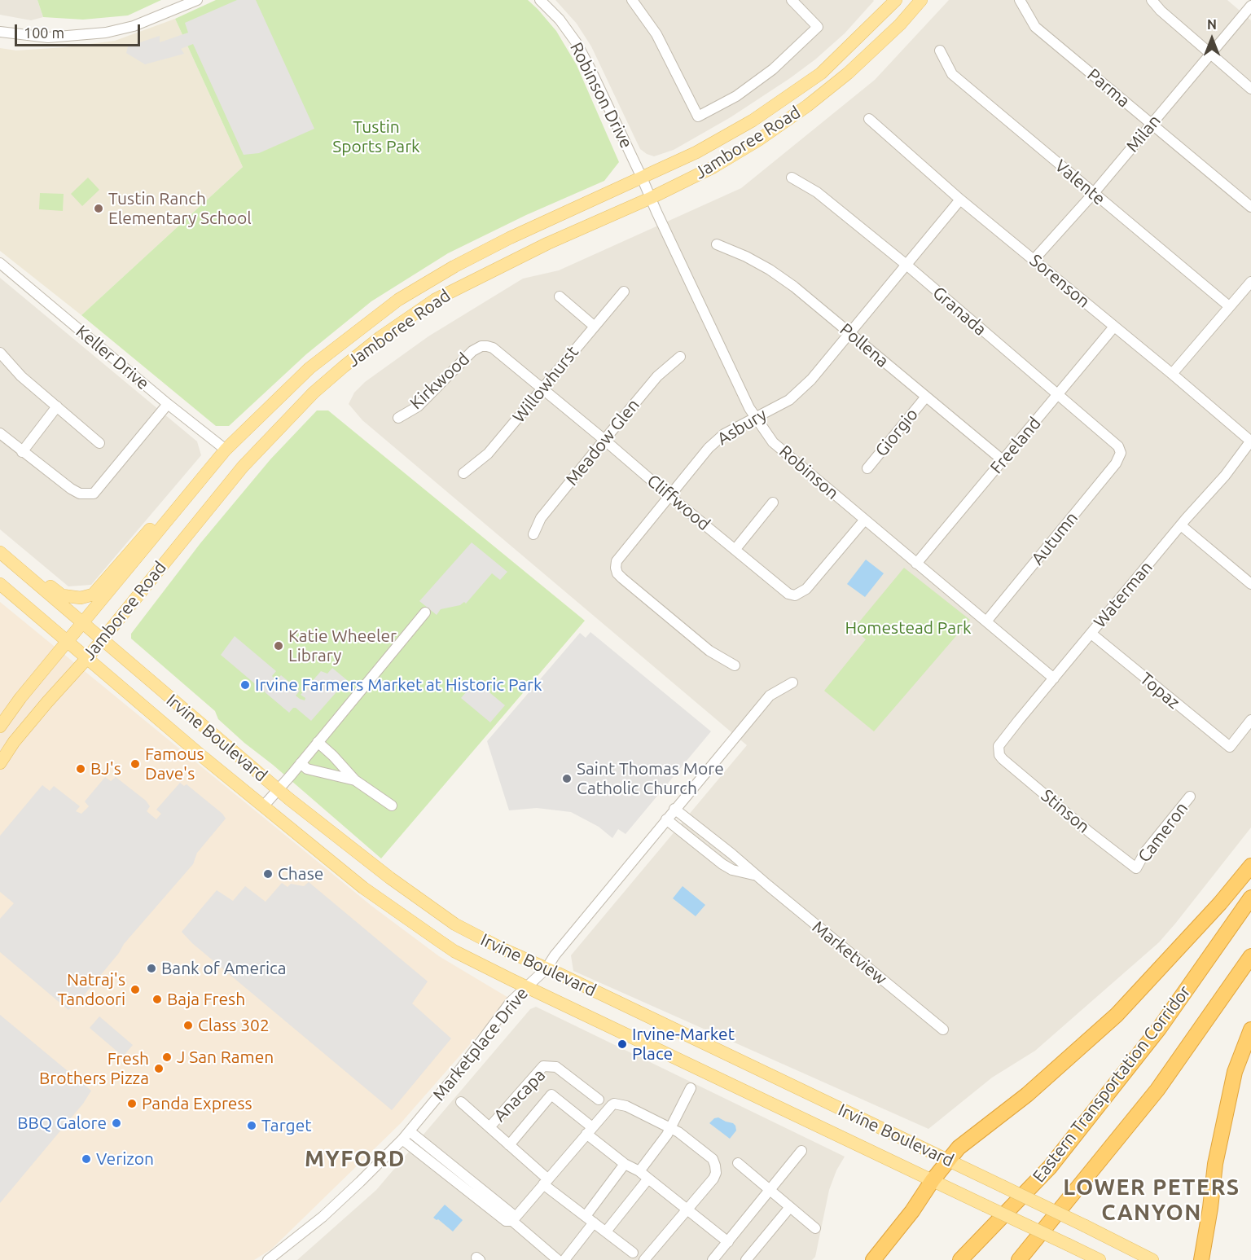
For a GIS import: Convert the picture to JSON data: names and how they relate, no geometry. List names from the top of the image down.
{
  "streets": {
    "highway": ["Eastern Transportation Corridor"],
    "main road": ["Jamboree Road", "Irvine Boulevard"],
    "street": [
      "Parma",
      "Robinson Drive",
      "Milan",
      "Valente",
      "Sorenson",
      "Granada",
      "Pollena",
      "Keller Drive",
      "Kirkwood",
      "Willowhurst",
      "Asbury",
      "Giorgio",
      "Meadow Glen",
      "Freeland",
      "Robinson",
      "Cliffwood",
      "Autumn",
      "Waterman",
      "Topaz",
      "Stinson",
      "Cameron",
      "Marketview",
      "Marketplace Drive",
      "Anacapa"
    ]
  },
  "crossings": [
    ["Parma", "Milan"],
    ["Robinson Drive", "Jamboree Road"],
    ["Robinson Drive", "Robinson"],
    ["Milan", "Valente"],
    ["Milan", "Sorenson"],
    ["Jamboree Road", "Keller Drive"],
    ["Jamboree Road", "Robinson"],
    ["Jamboree Road", "Irvine Boulevard"],
    ["Sorenson", "Asbury"],
    ["Sorenson", "Freeland"],
    ["Sorenson", "Waterman"],
    ["Granada", "Asbury"],
    ["Granada", "Freeland"],
    ["Granada", "Autumn"],
    ["Pollena", "Asbury"],
    ["Pollena", "Giorgio"],
    ["Pollena", "Freeland"],
    ["Kirkwood", "Cliffwood"],
    ["Willowhurst", "Cliffwood"],
    ["Asbury", "Robinson"],
    ["Asbury", "Cliffwood"],
    ["Meadow Glen", "Cliffwood"],
    ["Freeland", "Robinson"],
    ["Robinson", "Cliffwood"],
    ["Robinson", "Autumn"],
    ["Robinson", "Waterman"],
    ["Waterman", "Topaz"],
    ["Waterman", "Stinson"],
    ["Irvine Boulevard", "Marketplace Drive"],
    ["Stinson", "Cameron"],
    ["Marketview", "Marketplace Drive"]
  ],
  "districts": ["MYFORD", "LOWER PETERS CANYON"],
  "parks": ["Tustin Sports Park", "Homestead Park"],
  "places": [
    "Tustin Ranch Elementary School",
    "Katie Wheeler Library",
    "Irvine Farmers Market at Historic Park",
    "Famous Dave's",
    "BJ's",
    "Saint Thomas More Catholic Church",
    "Chase",
    "Bank of America",
    "Natraj's Tandoori",
    "Baja Fresh",
    "Class 302",
    "Irvine-Market Place",
    "J San Ramen",
    "Fresh Brothers Pizza",
    "Panda Express",
    "BBQ Galore",
    "Target",
    "Verizon"
  ],
  "scale_bar": "100 m",
  "north": "top"
}
